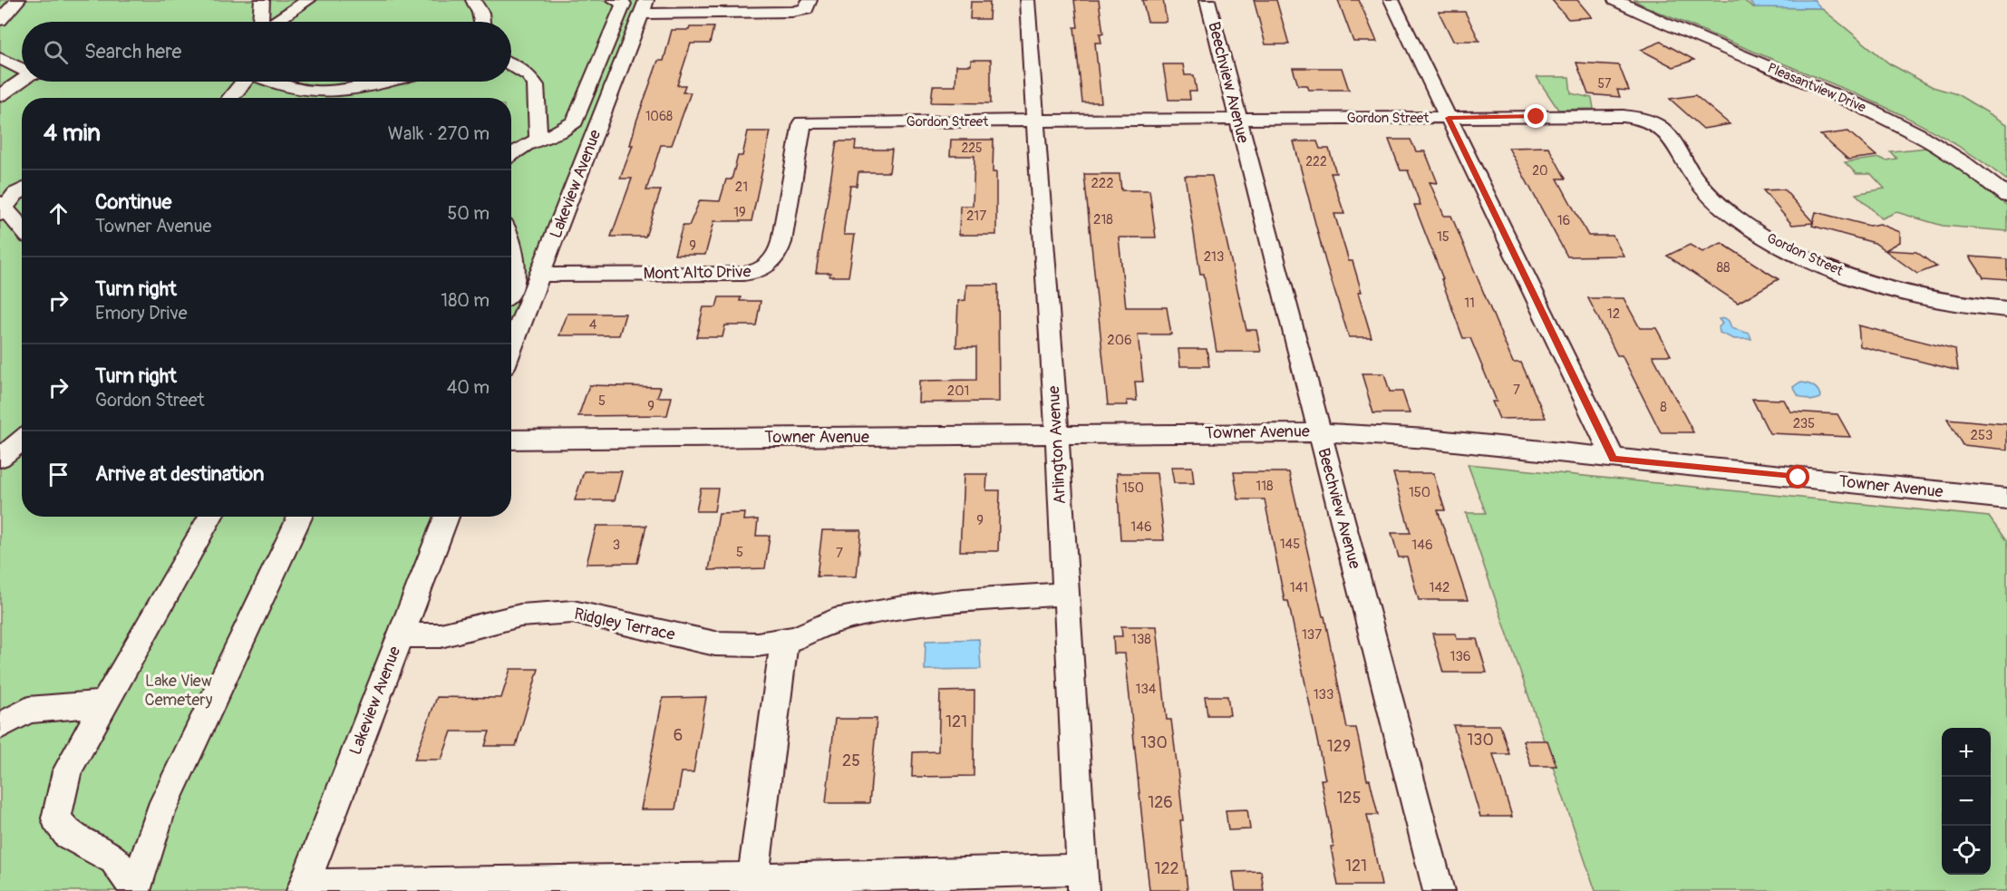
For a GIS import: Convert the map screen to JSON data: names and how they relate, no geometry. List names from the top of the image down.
{
  "streets": {
    "street": [
      "Beechview Avenue",
      "Pleasantview Drive",
      "Gordon Street",
      "Lakeview Avenue",
      "Mont Alto Drive",
      "Towner Avenue",
      "Arlington Avenue",
      "Ridgley Terrace"
    ]
  },
  "crossings": [
    ["Beechview Avenue", "Gordon Street"],
    ["Beechview Avenue", "Towner Avenue"],
    ["Gordon Street", "Mont Alto Drive"],
    ["Gordon Street", "Arlington Avenue"],
    ["Lakeview Avenue", "Mont Alto Drive"],
    ["Lakeview Avenue", "Ridgley Terrace"],
    ["Towner Avenue", "Arlington Avenue"],
    ["Arlington Avenue", "Ridgley Terrace"]
  ],
  "parks": ["Lake View Cemetery"],
  "house_numbers": [
    "57",
    "1068",
    "225",
    "222",
    "20",
    "222",
    "21",
    "19",
    "217",
    "218",
    "16",
    "15",
    "9",
    "213",
    "88",
    "11",
    "12",
    "4",
    "206",
    "7",
    "201",
    "5",
    "9",
    "8",
    "235",
    "253",
    "118",
    "150",
    "150",
    "9",
    "146",
    "145",
    "3",
    "146",
    "5",
    "7",
    "141",
    "142",
    "137",
    "138",
    "136",
    "134",
    "133",
    "121",
    "6",
    "130",
    "130",
    "129",
    "25",
    "125",
    "126",
    "121",
    "122"
  ],
  "page": {
    "search": "Search here",
    "heading": ["4 min", "Walk · 270 m"],
    "list": [
      ["Continue", "Towner Avenue", "50 m"],
      ["Turn right", "Emory Drive", "180 m"],
      ["Turn right", "Gordon Street", "40 m"],
      "Arrive at destination"
    ],
    "map_buttons": ["+", "−"]
  }
}
